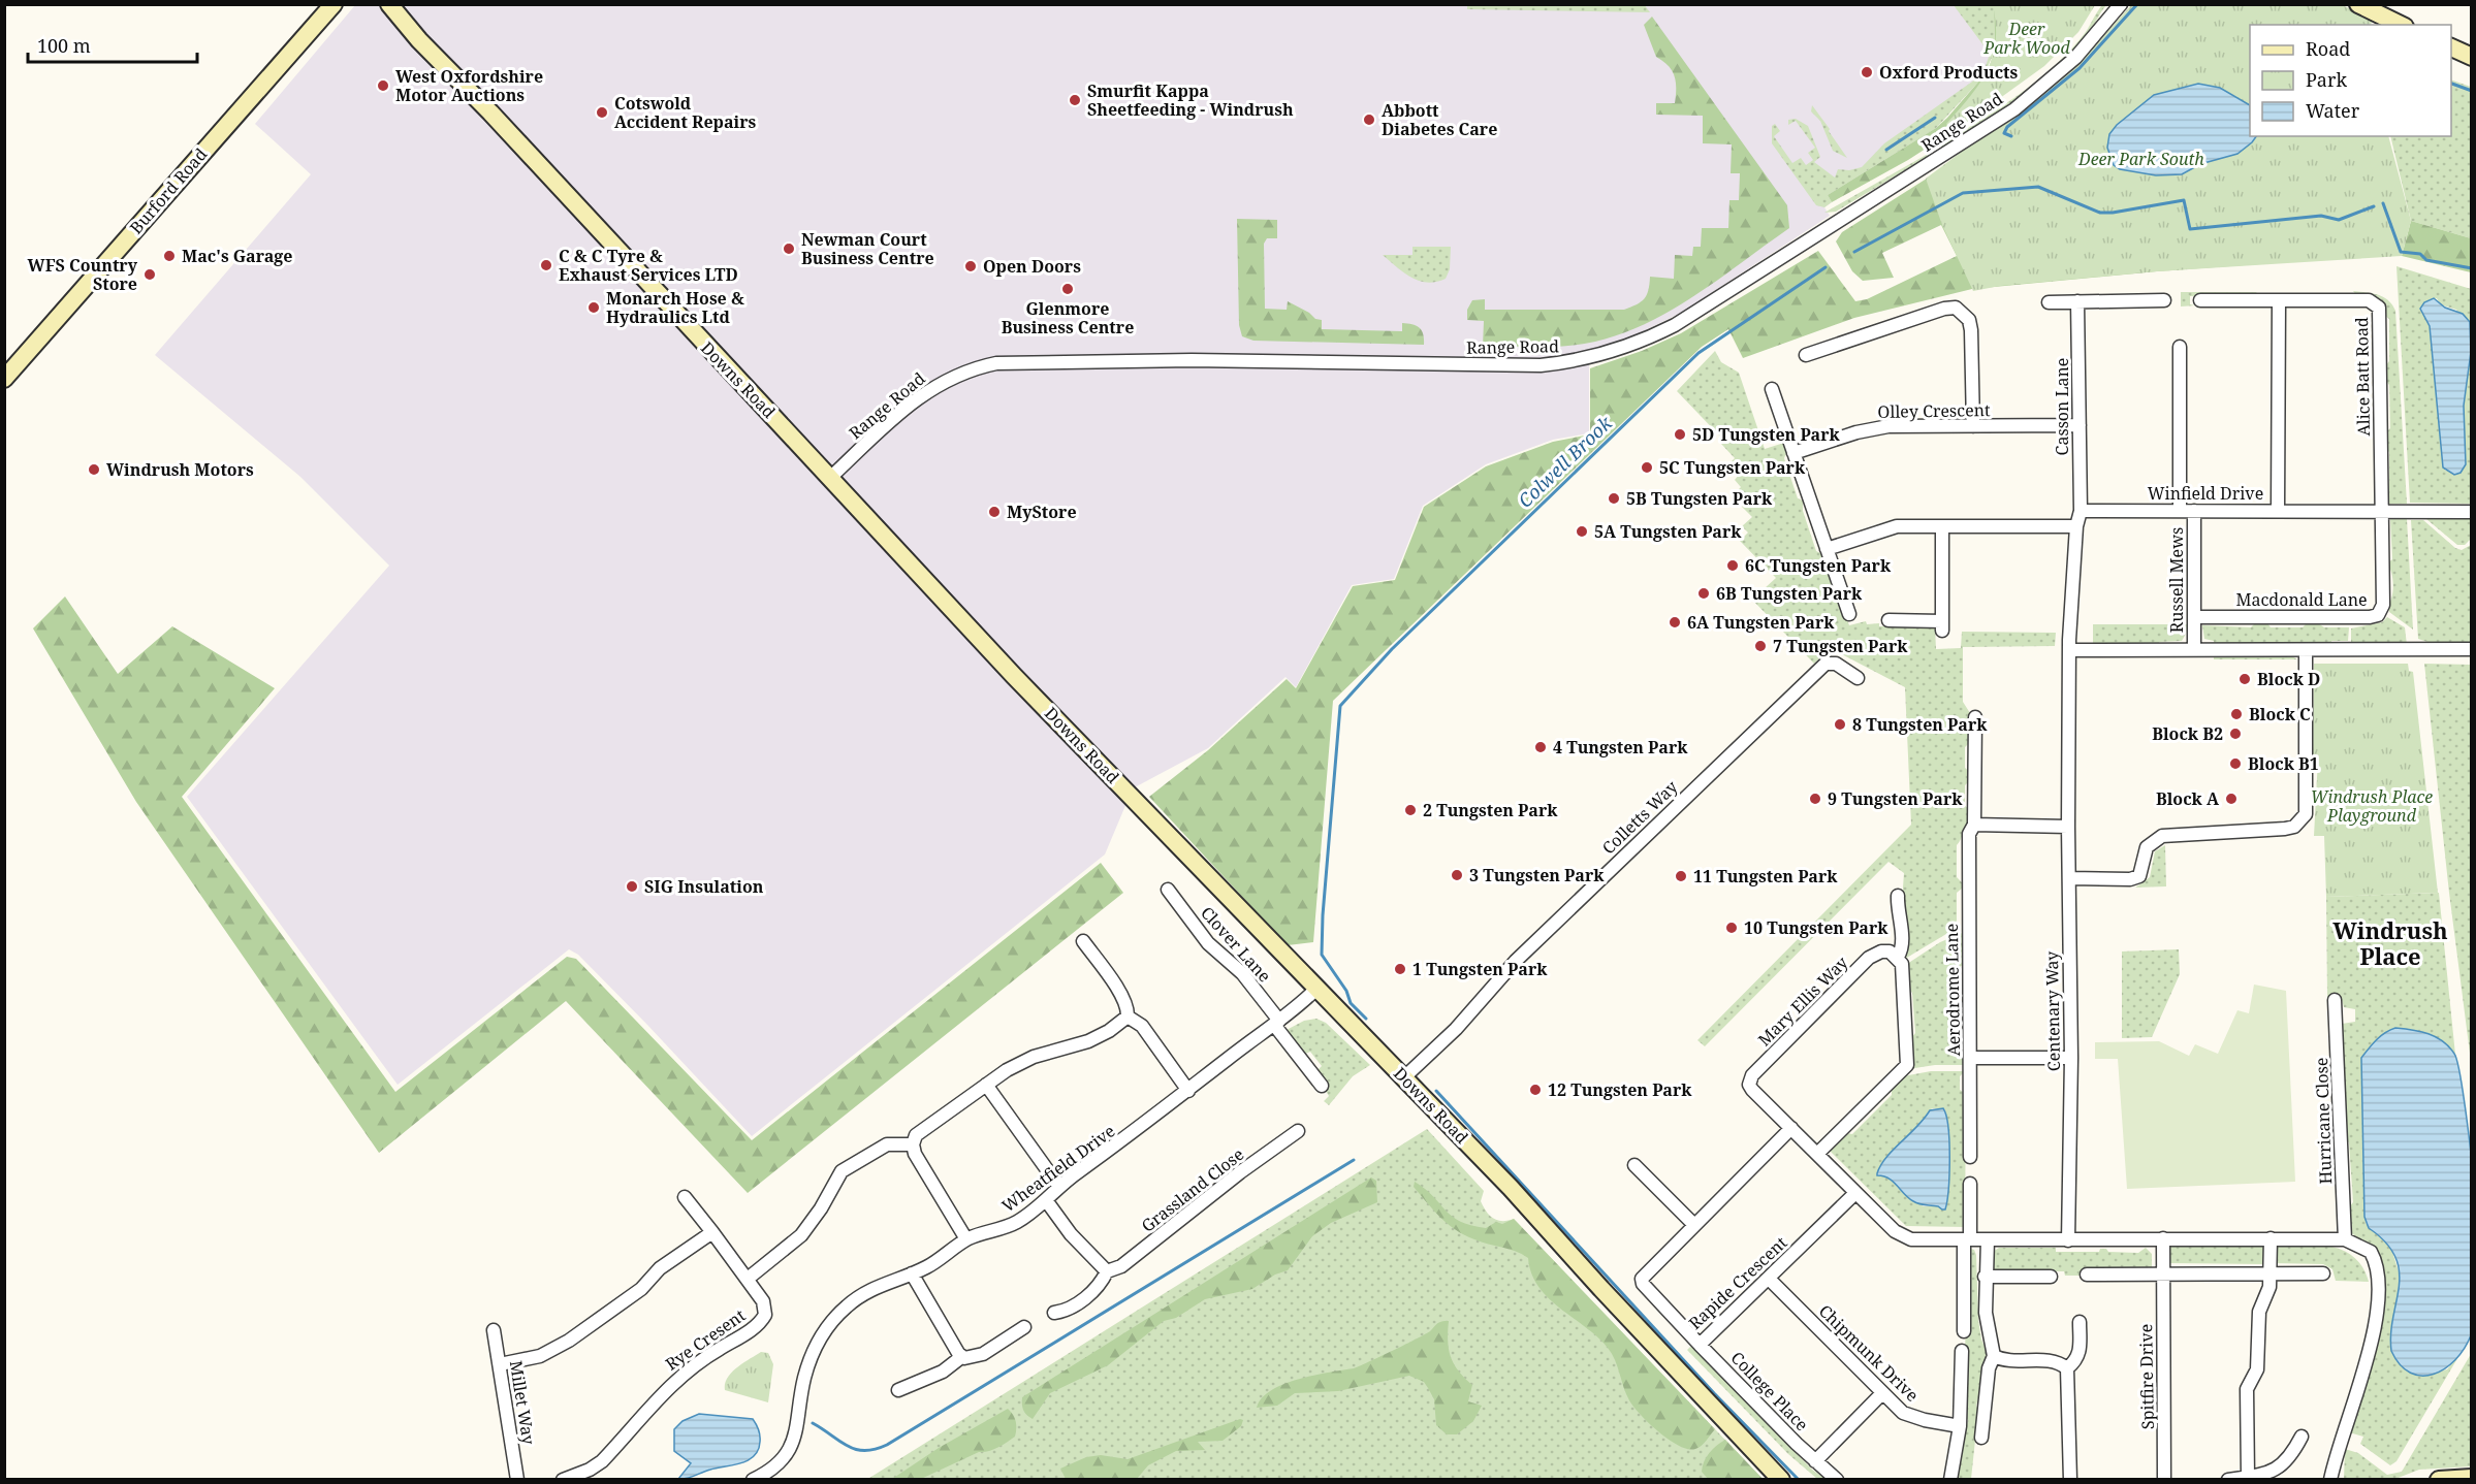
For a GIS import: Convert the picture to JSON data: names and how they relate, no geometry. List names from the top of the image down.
{
  "streets": {
    "street": [
      "Range Road",
      "Burford Road",
      "Alice Batt Road",
      "Downs Road",
      "Casson Lane",
      "Olley Crescent",
      "Winfield Drive",
      "Russell Mews",
      "Macdonald Lane",
      "Colletts Way",
      "Clover Lane",
      "Aerodrome Lane",
      "Mary Ellis Way",
      "Centenary Way",
      "Hurricane Close",
      "Wheatfield Drive",
      "Grassland Close",
      "Rapide Crescent",
      "Rye Cresent",
      "Chipmunk Drive",
      "Spitfire Drive",
      "College Place",
      "Millet Way"
    ]
  },
  "crossings": [
    ["Range Road", "Downs Road"],
    ["Alice Batt Road", "Winfield Drive"],
    ["Alice Batt Road", "Macdonald Lane"],
    ["Downs Road", "Colletts Way"],
    ["Downs Road", "Wheatfield Drive"],
    ["Casson Lane", "Olley Crescent"],
    ["Casson Lane", "Winfield Drive"],
    ["Winfield Drive", "Russell Mews"],
    ["Winfield Drive", "Macdonald Lane"],
    ["Russell Mews", "Macdonald Lane"],
    ["Clover Lane", "Wheatfield Drive"],
    ["Mary Ellis Way", "Centenary Way"],
    ["Mary Ellis Way", "Rapide Crescent"],
    ["Rapide Crescent", "Chipmunk Drive"],
    ["Rapide Crescent", "College Place"]
  ],
  "districts": ["Windrush Place"],
  "water": ["Colwell Brook"],
  "parks": ["Deer Park Wood", "Deer Park South", "Windrush Place Playground"],
  "places": [
    "Oxford Products",
    "West Oxfordshire Motor Auctions",
    "Smurfit Kappa Sheetfeeding - Windrush",
    "Cotswold Accident Repairs",
    "Abbott Diabetes Care",
    "Newman Court Business Centre",
    "Mac's Garage",
    "C & C Tyre & Exhaust Services LTD",
    "Open Doors",
    "WFS Country Store",
    "Glenmore Business Centre",
    "Monarch Hose & Hydraulics Ltd",
    "5D Tungsten Park",
    "5C Tungsten Park",
    "Windrush Motors",
    "5B Tungsten Park",
    "MyStore",
    "5A Tungsten Park",
    "6C Tungsten Park",
    "6B Tungsten Park",
    "6A Tungsten Park",
    "7 Tungsten Park",
    "Block D",
    "Block C",
    "8 Tungsten Park",
    "Block B2",
    "4 Tungsten Park",
    "Block B1",
    "9 Tungsten Park",
    "Block A",
    "2 Tungsten Park",
    "3 Tungsten Park",
    "11 Tungsten Park",
    "SIG Insulation",
    "10 Tungsten Park",
    "1 Tungsten Park",
    "12 Tungsten Park"
  ],
  "legend": ["Road", "Park", "Water"],
  "scale_bar": "100 m"
}
